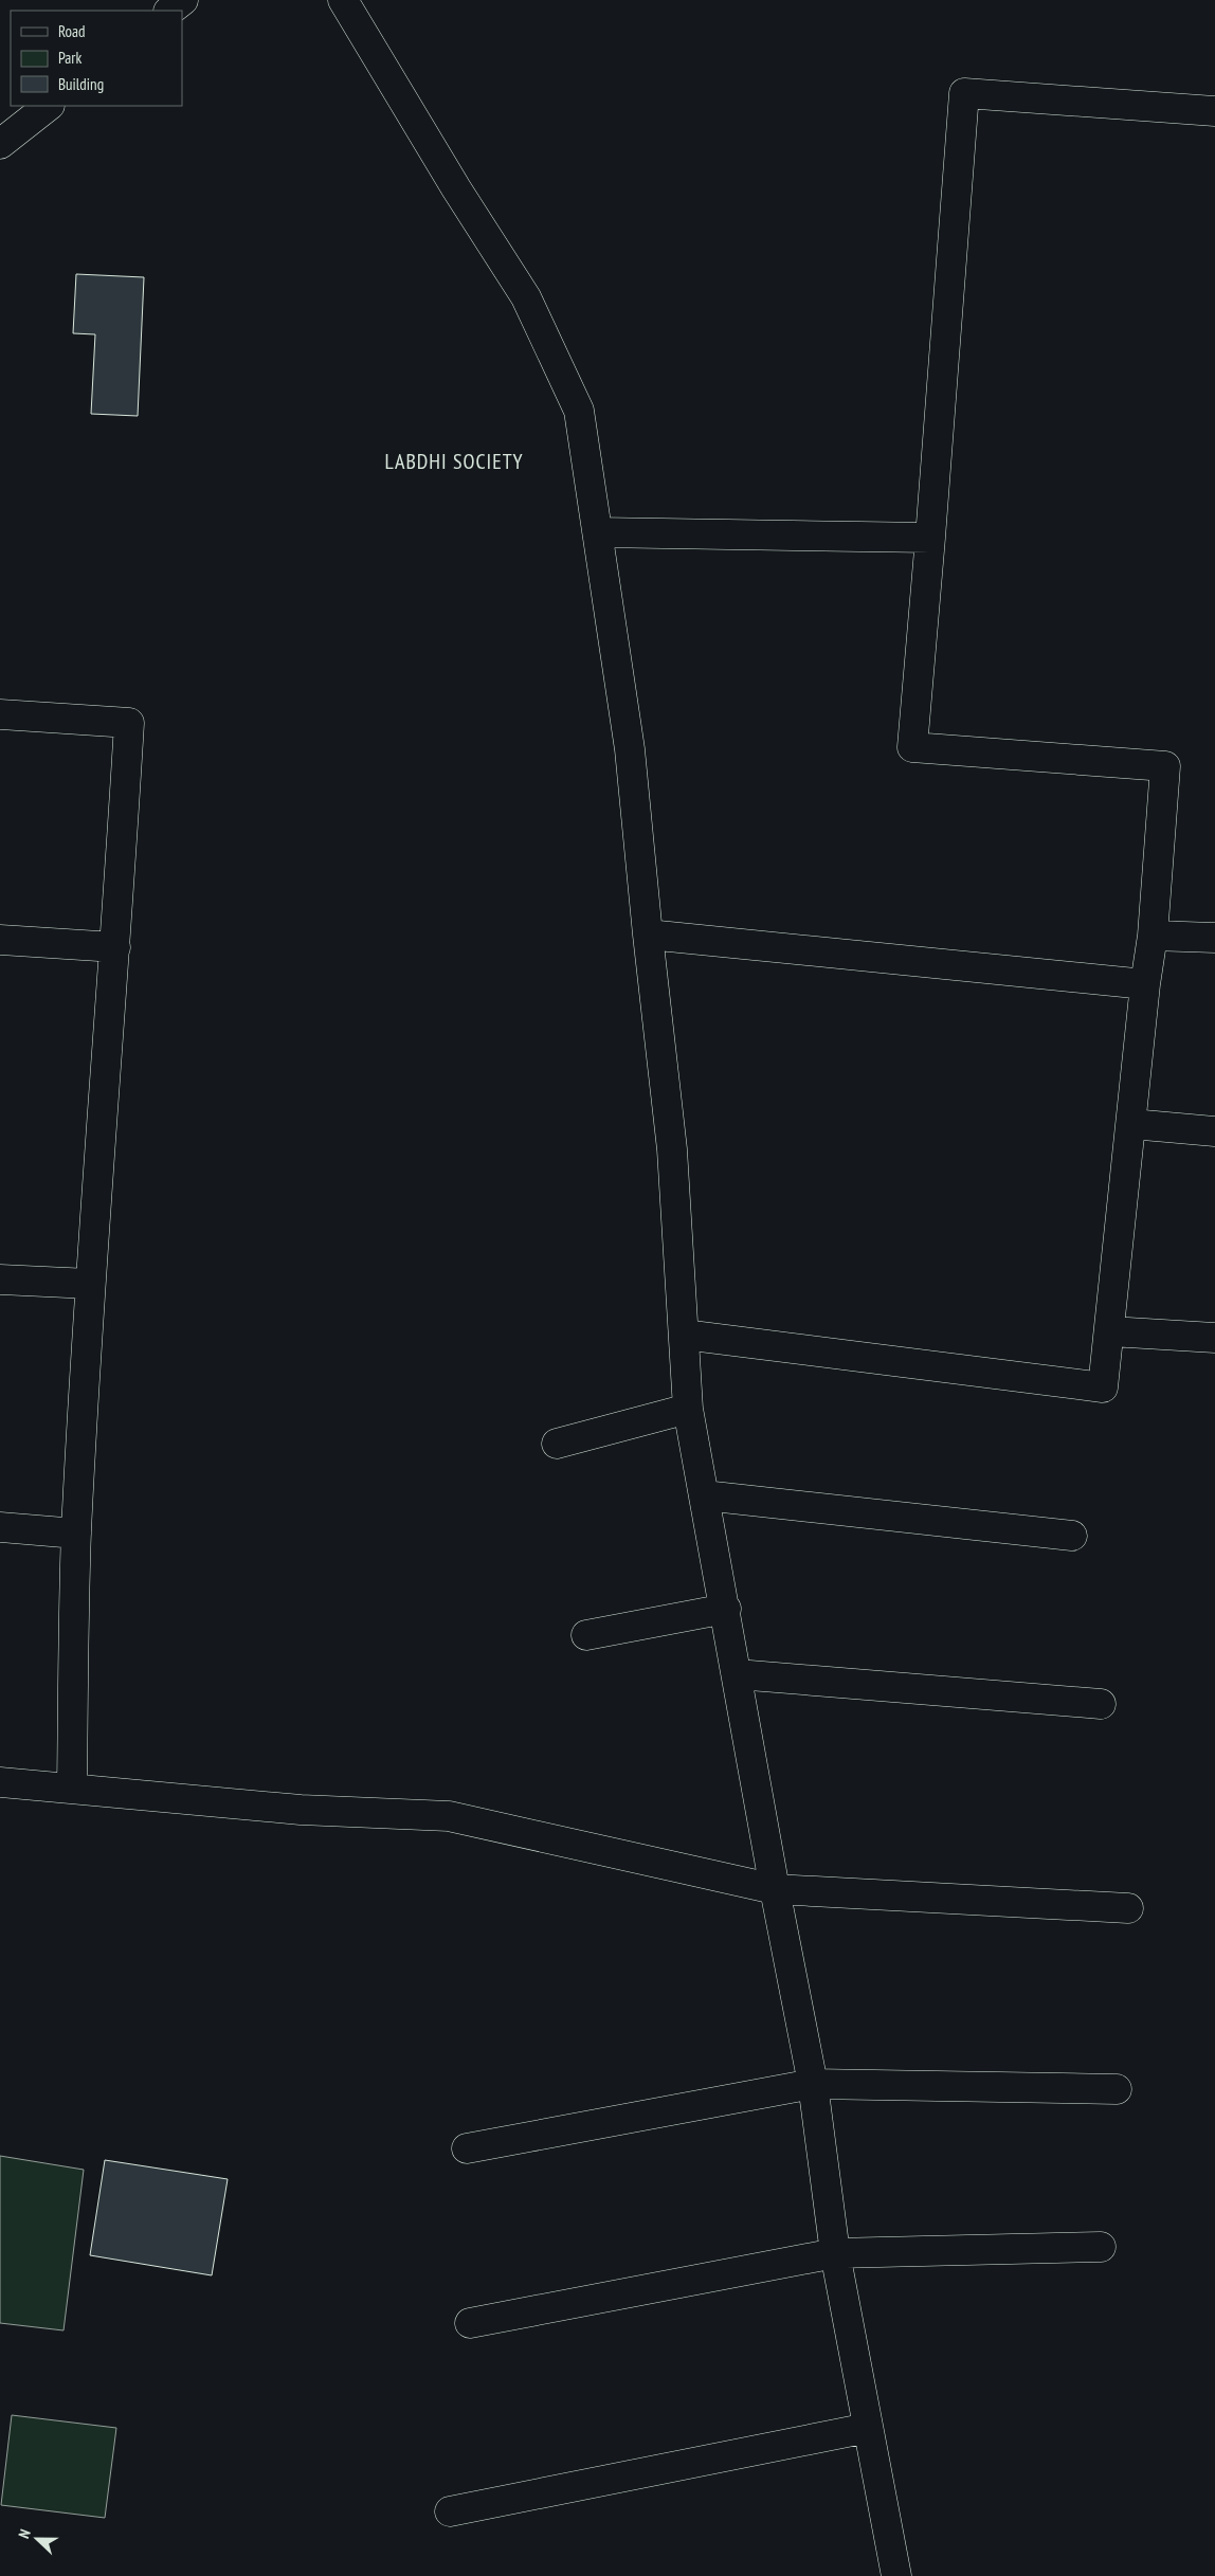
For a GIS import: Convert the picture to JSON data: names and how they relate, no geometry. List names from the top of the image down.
{
  "districts": ["LABDHI SOCIETY"],
  "legend": ["Road", "Park", "Building"],
  "north": "left"
}
